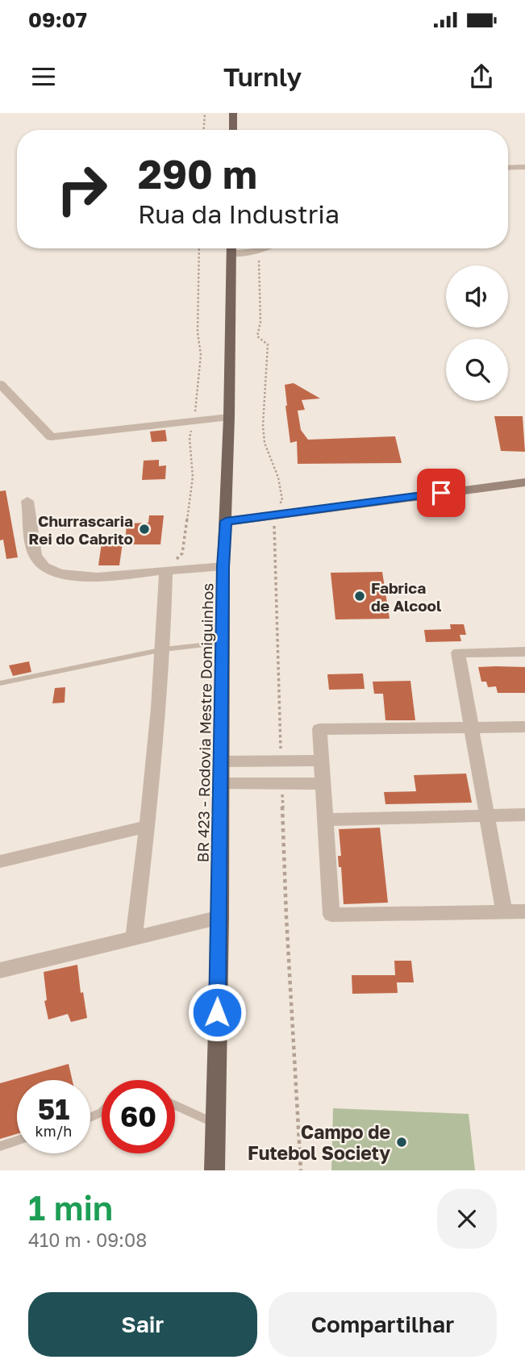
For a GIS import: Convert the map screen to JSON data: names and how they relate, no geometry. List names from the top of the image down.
{
  "streets": {
    "main road": ["BR 423 - Rodovia Mestre Domiguinhos"]
  },
  "places": ["Churrascaria Rei do Cabrito", "Fabrica de Alcool", "Campo de Futebol Society"],
  "page": {
    "status": "09:07",
    "header": "Turnly",
    "turn": ["290 m", "Rua da Industria"],
    "speed": "51 km/h",
    "limit": "60",
    "heading": ["1 min", "410 m · 09:08"],
    "buttons": ["Sair", "Compartilhar"]
  }
}
